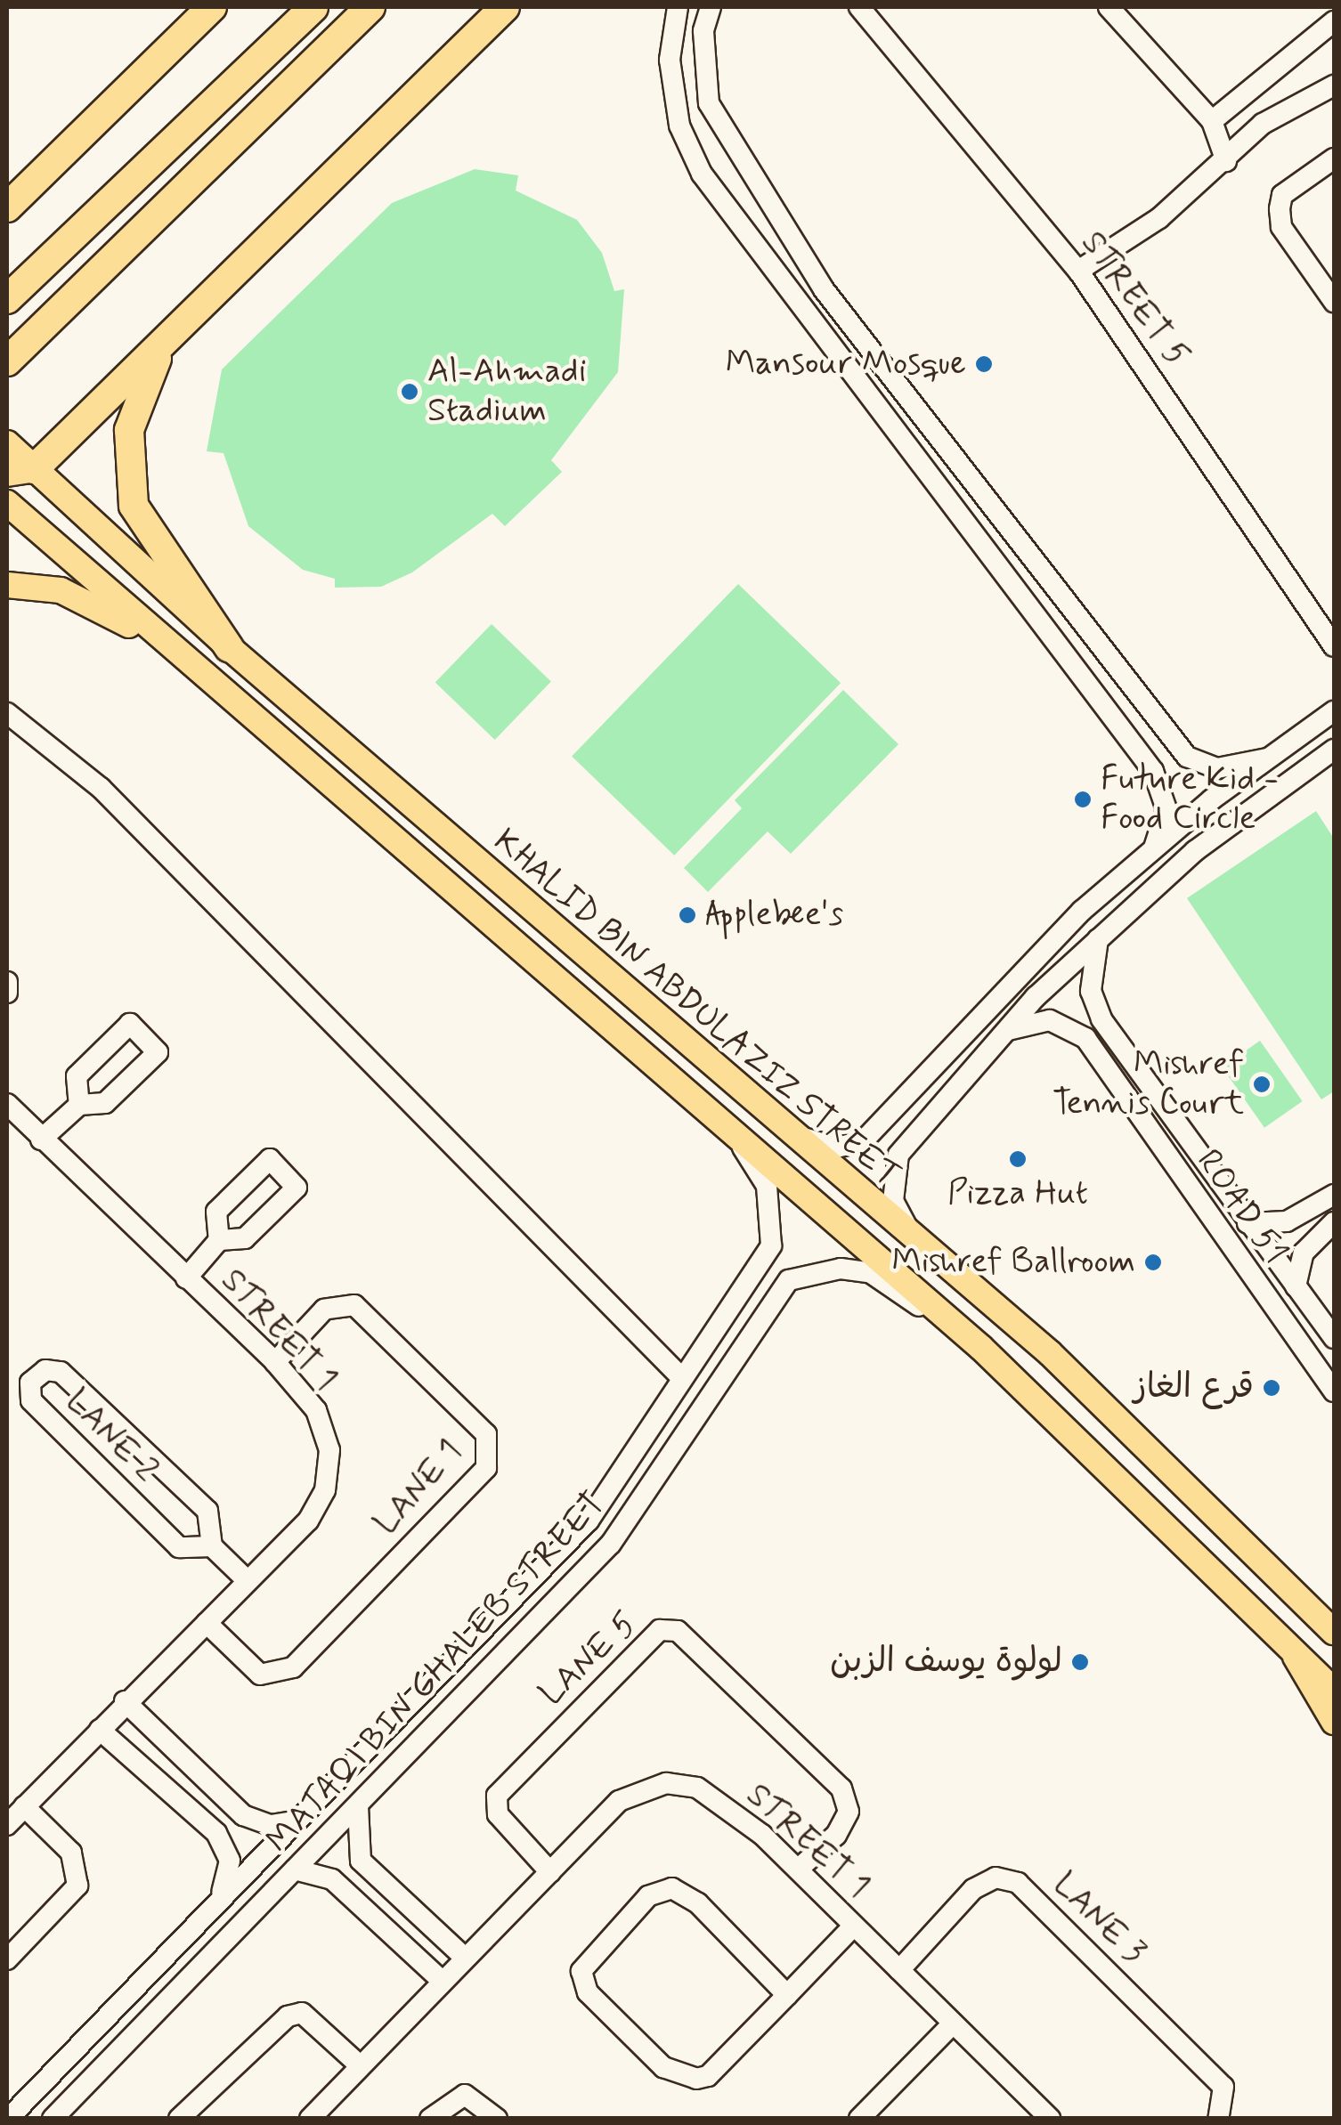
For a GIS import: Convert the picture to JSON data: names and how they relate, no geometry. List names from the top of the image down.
{
  "streets": {
    "main road": ["KHALID BIN ABDULAZIZ STREET"],
    "street": [
      "STREET 5",
      "ROAD 51",
      "STREET 1",
      "LANE 2",
      "LANE 1",
      "LANE 5",
      "MATAQI BIN GHALEB STREET",
      "LANE 3"
    ]
  },
  "crossings": [
    ["KHALID BIN ABDULAZIZ STREET", "MATAQI BIN GHALEB STREET"],
    ["STREET 1", "LANE 1"],
    ["STREET 1", "LANE 5"],
    ["STREET 1", "LANE 3"]
  ],
  "places": [
    "Mansour Mosque",
    "Al-Ahmadi Stadium",
    "Future Kid - Food Circle",
    "Applebee's",
    "Mishref Tennis Court",
    "Pizza Hut",
    "Mishref Ballroom",
    "قرع الغاز",
    "لولوة يوسف الزبن"
  ]
}
